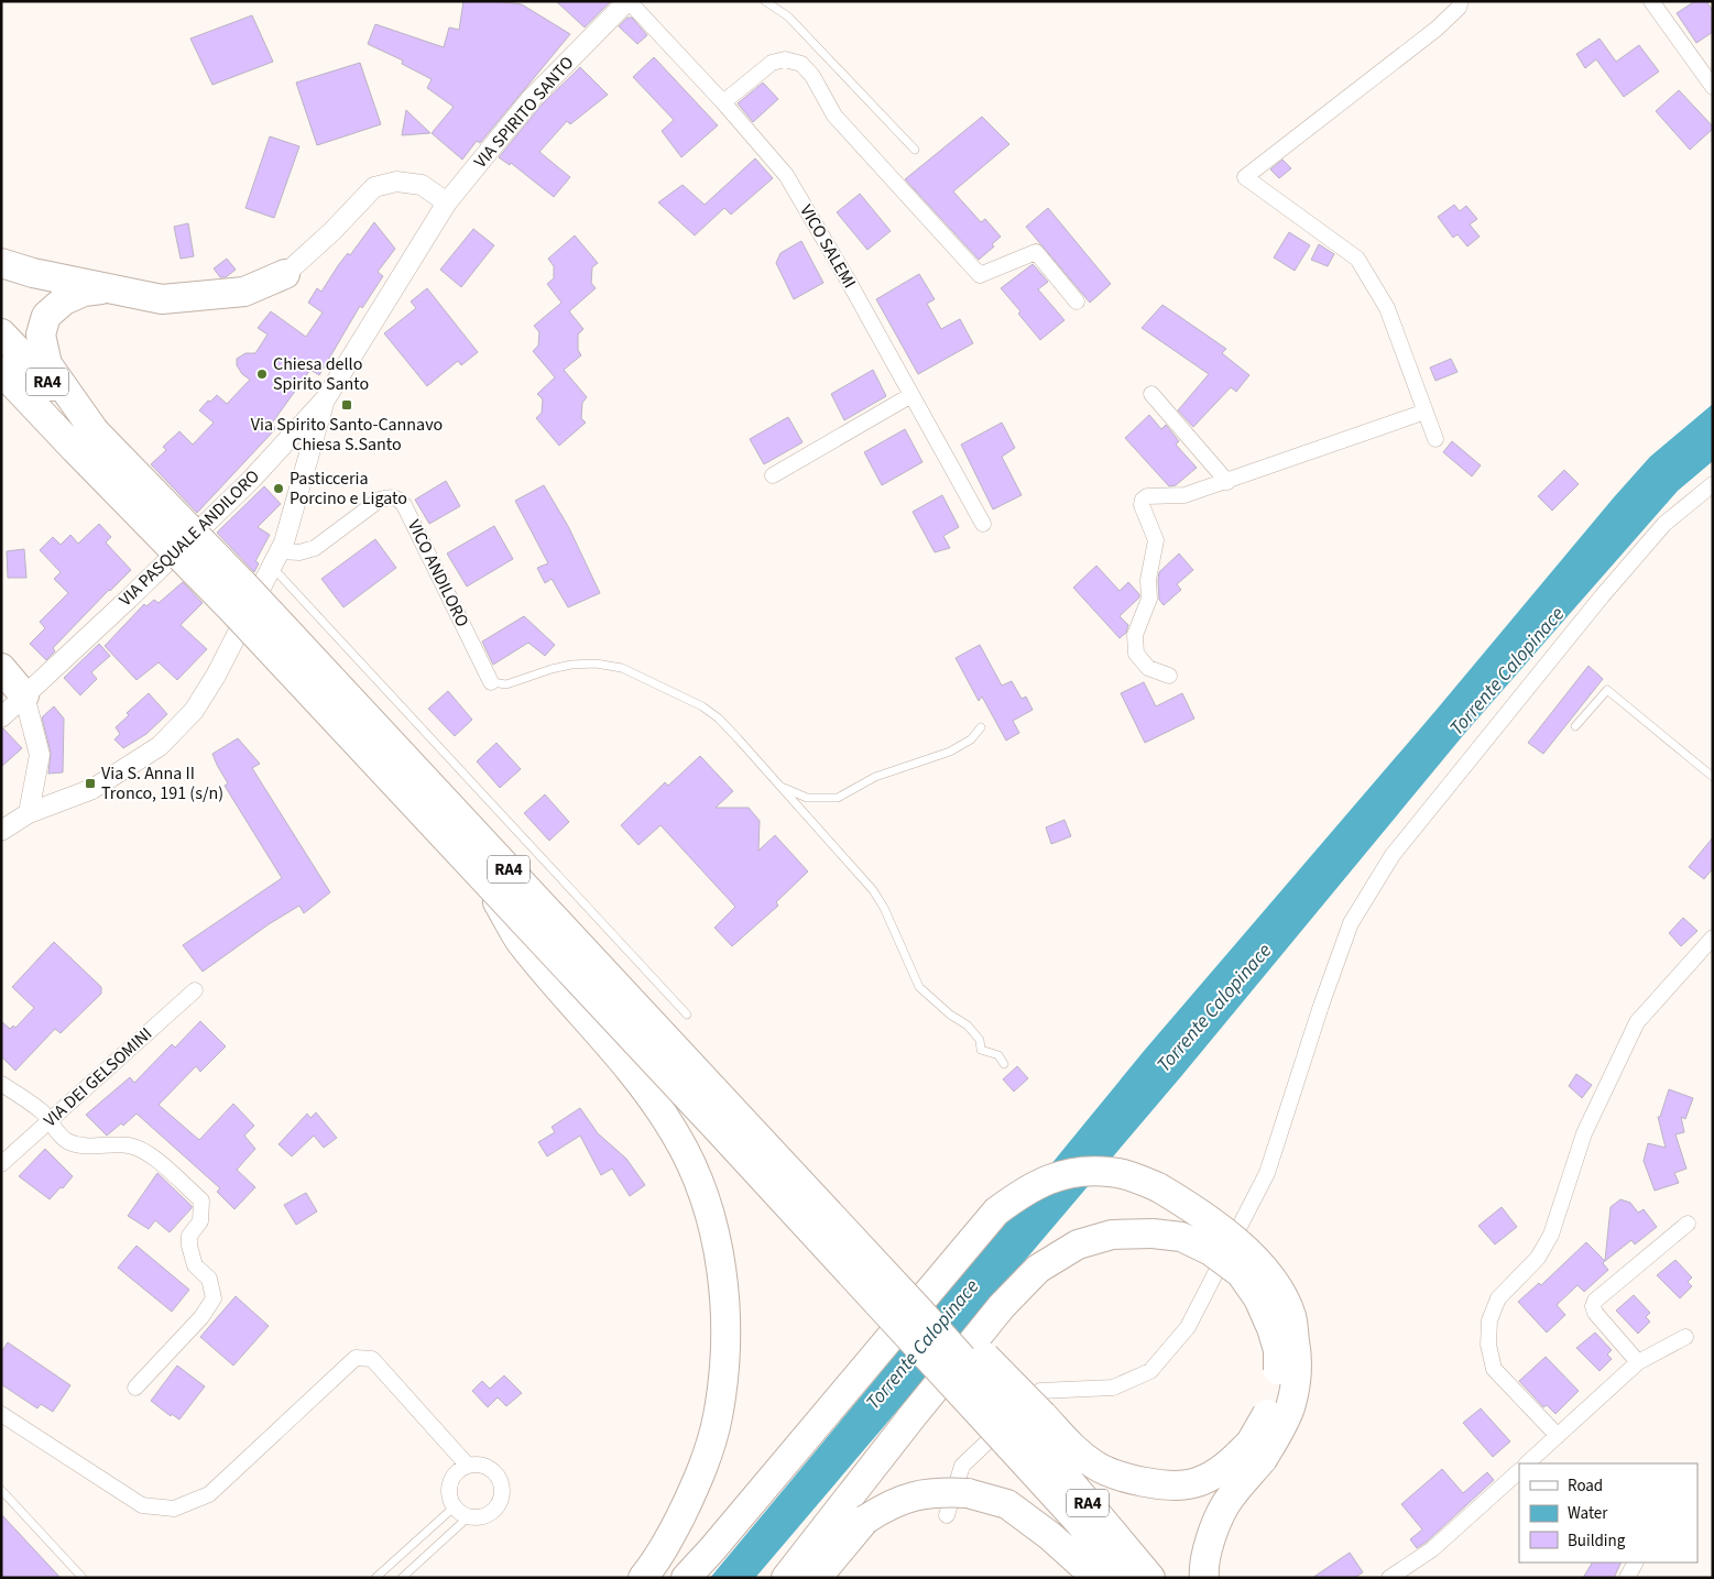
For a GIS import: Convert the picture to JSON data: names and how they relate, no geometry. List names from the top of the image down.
{
  "streets": {
    "highway": ["RA4"],
    "street": [
      "VIA SPIRITO SANTO",
      "VICO SALEMI",
      "VIA PASQUALE ANDILORO",
      "VICO ANDILORO",
      "VIA DEI GELSOMINI"
    ]
  },
  "crossings": [
    ["VIA SPIRITO SANTO", "VICO SALEMI"],
    ["VIA SPIRITO SANTO", "VIA PASQUALE ANDILORO"]
  ],
  "water": ["Torrente Calopinace"],
  "places": {
    "other": ["Chiesa dello Spirito Santo", "Pasticceria Porcino e Ligato"],
    "transit": ["Via Spirito Santo-Cannavo Chiesa S.Santo", "Via S. Anna II Tronco, 191 (s/n)"]
  },
  "legend": ["Road", "Water", "Building"]
}
